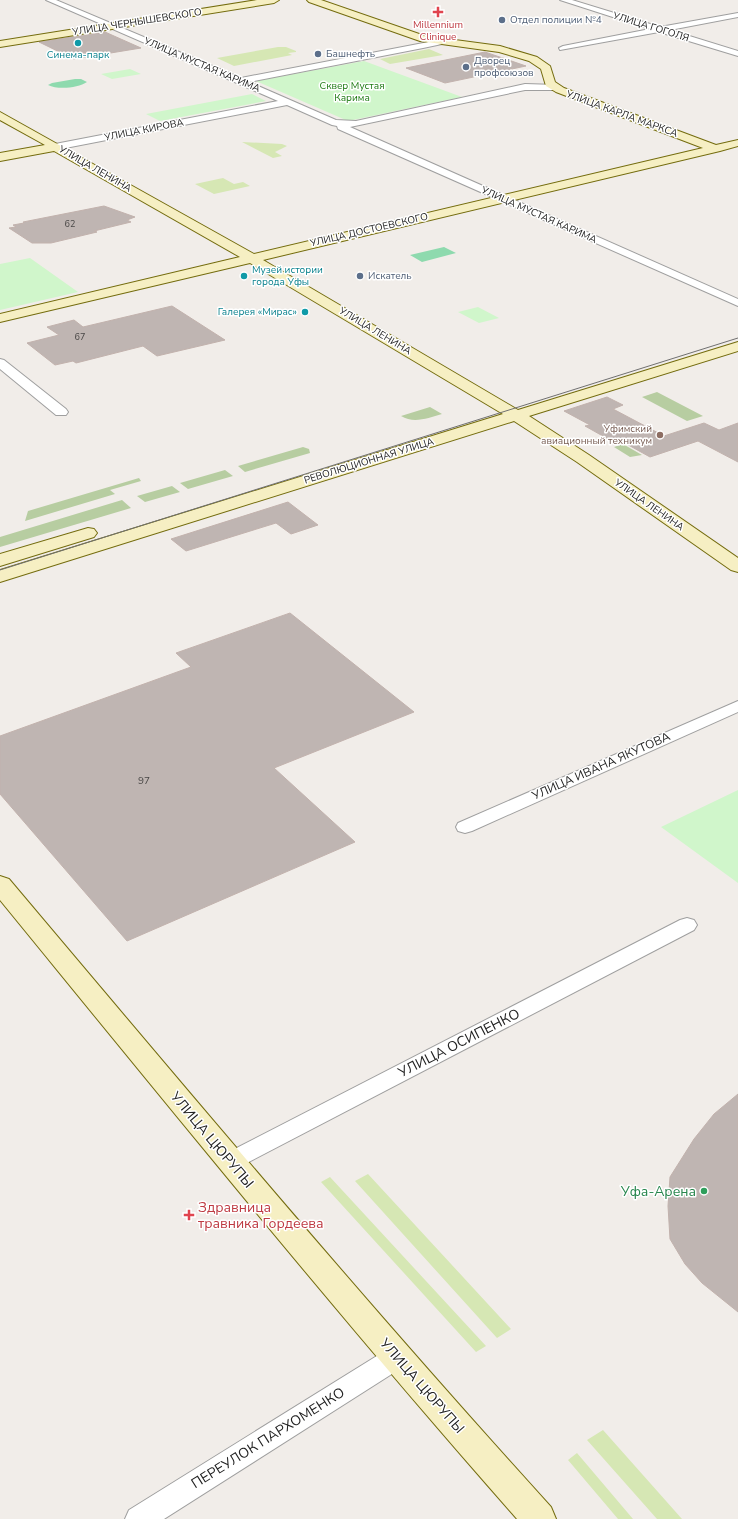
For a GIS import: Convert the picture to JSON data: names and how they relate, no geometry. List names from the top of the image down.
{
  "streets": {
    "street": [
      "УЛИЦА ЧЕРНЫШЕВСКОГО",
      "УЛИЦА ГОГОЛЯ",
      "УЛИЦА МУСТАЯ КАРИМА",
      "УЛИЦА КАРЛА МАРКСА",
      "УЛИЦА КИРОВА",
      "УЛИЦА ЛЕНИНА",
      "УЛИЦА ДОСТОЕВСКОГО",
      "РЕВОЛЮЦИОННАЯ УЛИЦА",
      "УЛИЦА ИВАНА ЯКУТОВА",
      "УЛИЦА ОСИПЕНКО",
      "УЛИЦА ЦЮРУПЫ",
      "ПЕРЕУЛОК ПАРХОМЕНКО"
    ]
  },
  "crossings": [
    ["УЛИЦА ЧЕРНЫШЕВСКОГО", "УЛИЦА МУСТАЯ КАРИМА"],
    ["УЛИЦА МУСТАЯ КАРИМА", "УЛИЦА КИРОВА"],
    ["УЛИЦА МУСТАЯ КАРИМА", "УЛИЦА ДОСТОЕВСКОГО"],
    ["УЛИЦА КАРЛА МАРКСА", "УЛИЦА ДОСТОЕВСКОГО"],
    ["УЛИЦА КИРОВА", "УЛИЦА ЛЕНИНА"],
    ["УЛИЦА ЛЕНИНА", "УЛИЦА ДОСТОЕВСКОГО"],
    ["УЛИЦА ЛЕНИНА", "РЕВОЛЮЦИОННАЯ УЛИЦА"],
    ["УЛИЦА ОСИПЕНКО", "УЛИЦА ЦЮРУПЫ"],
    ["УЛИЦА ЦЮРУПЫ", "ПЕРЕУЛОК ПАРХОМЕНКО"]
  ],
  "parks": ["Сквер Мустая Карима"],
  "places": {
    "health": ["Millennium Clinique", "Здравница травника Гордеева"],
    "other": [
      "Отдел полиции №4",
      "Синема-парк",
      "Башнефть",
      "Дворец профсоюзов",
      "Музей истории города Уфы",
      "Искатель",
      "Галерея «Мирас»",
      "Уфимский авиационный техникум",
      "Уфа-Арена"
    ]
  },
  "house_numbers": ["62", "67", "97"]
}
